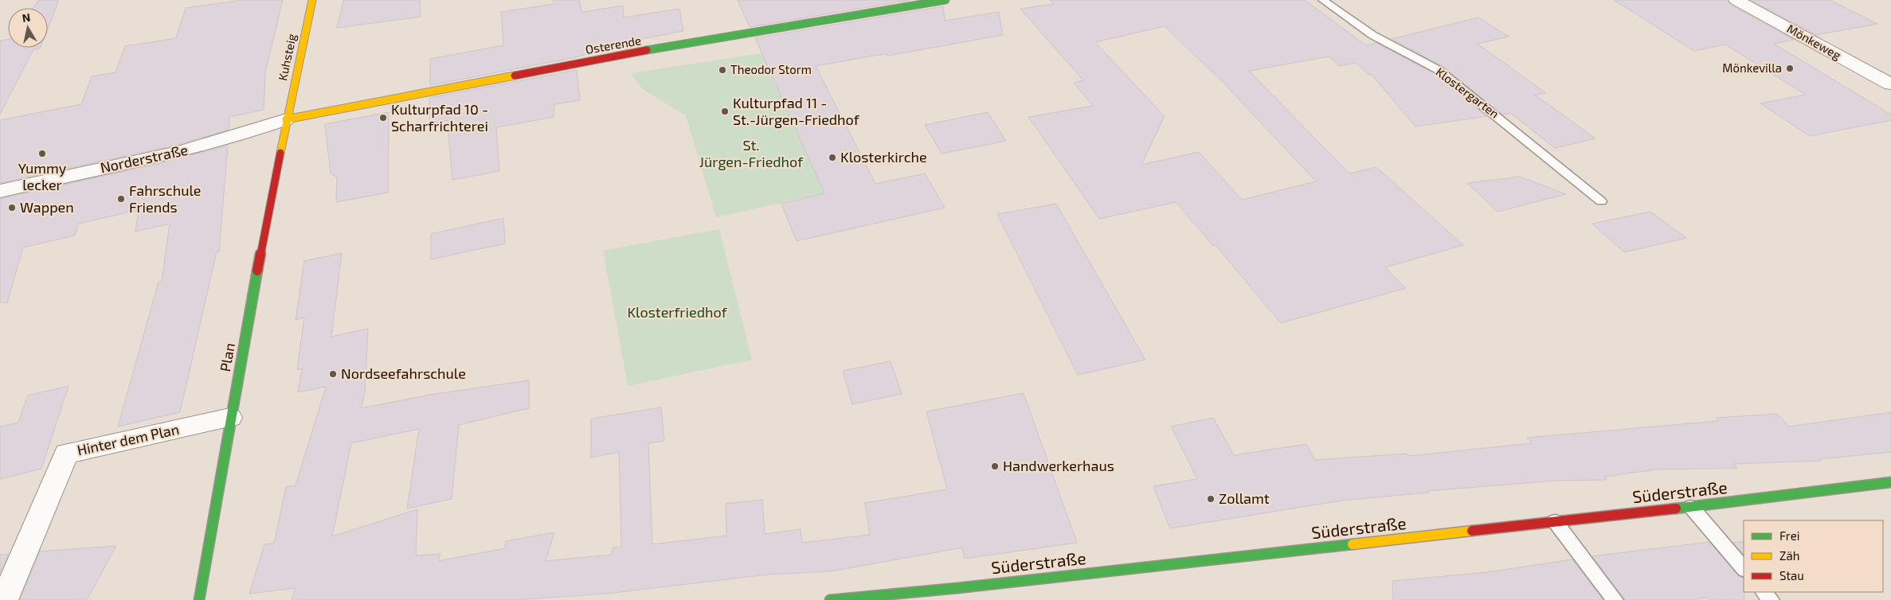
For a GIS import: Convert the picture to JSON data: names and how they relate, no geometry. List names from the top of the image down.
{
  "streets": {
    "main road": [
      "Osterende",
      "Kuhsteig",
      "Plan",
      "Süderstraße"
    ],
    "street": ["Mönkeweg", "Norderstraße", "Hinter dem Plan"],
    "lane": ["Klostergarten"]
  },
  "crossings": [
    ["Osterende", "Kuhsteig"],
    ["Osterende", "Norderstraße"],
    ["Osterende", "Plan"],
    ["Kuhsteig", "Norderstraße"],
    ["Kuhsteig", "Plan"],
    ["Norderstraße", "Plan"],
    ["Plan", "Hinter dem Plan"]
  ],
  "parks": ["St. Jürgen-Friedhof", "Klosterfriedhof"],
  "places": [
    "Mönkevilla",
    "Theodor Storm",
    "Kulturpfad 11 - St.-Jürgen-Friedhof",
    "Kulturpfad 10 - Scharfrichterei",
    "Yummy lecker",
    "Klosterkirche",
    "Fahrschule Friends",
    "Wappen",
    "Nordseefahrschule",
    "Handwerkerhaus",
    "Zollamt"
  ],
  "legend": ["Frei", "Zäh", "Stau"],
  "north": "top"
}
